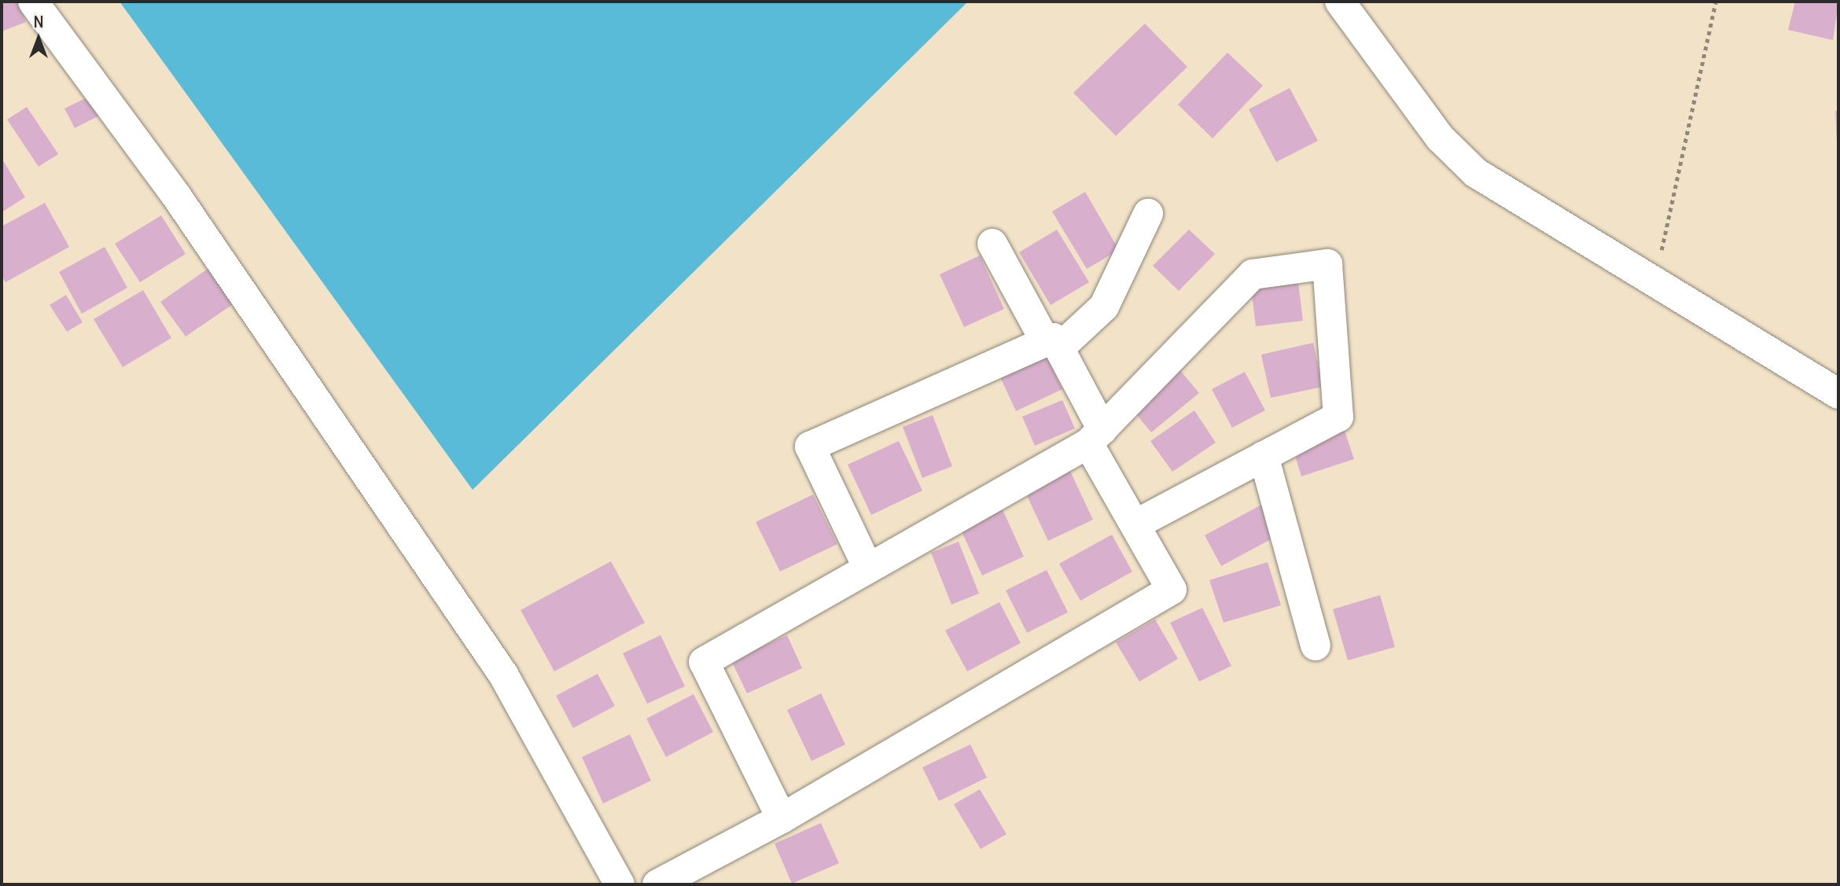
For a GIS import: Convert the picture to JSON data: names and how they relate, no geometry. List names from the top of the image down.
{
  "north": "top"
}
